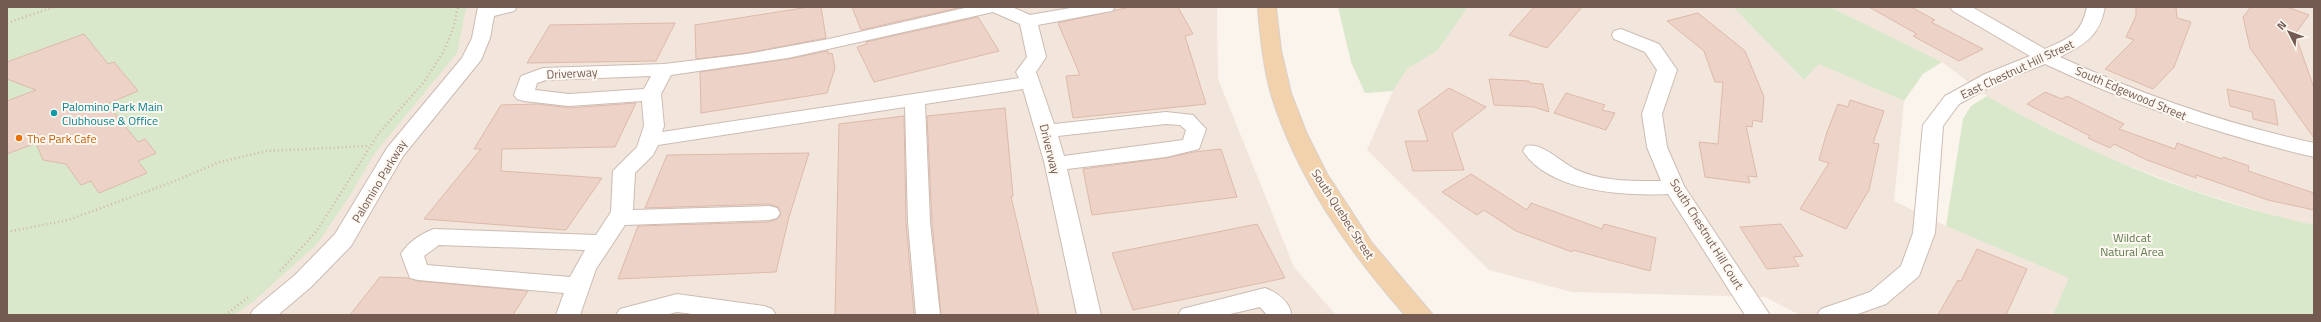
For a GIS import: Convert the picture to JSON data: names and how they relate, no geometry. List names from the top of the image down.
{
  "streets": {
    "main road": ["South Quebec Street"],
    "street": [
      "East Chestnut Hill Street",
      "Driverway",
      "South Edgewood Street",
      "Palomino Parkway",
      "South Chestnut Hill Court"
    ]
  },
  "crossings": [
    ["East Chestnut Hill Street", "South Edgewood Street"]
  ],
  "parks": ["Wildcat Natural Area"],
  "places": ["Palomino Park Main Clubhouse & Office", "The Park Cafe"],
  "north": "top left"
}
